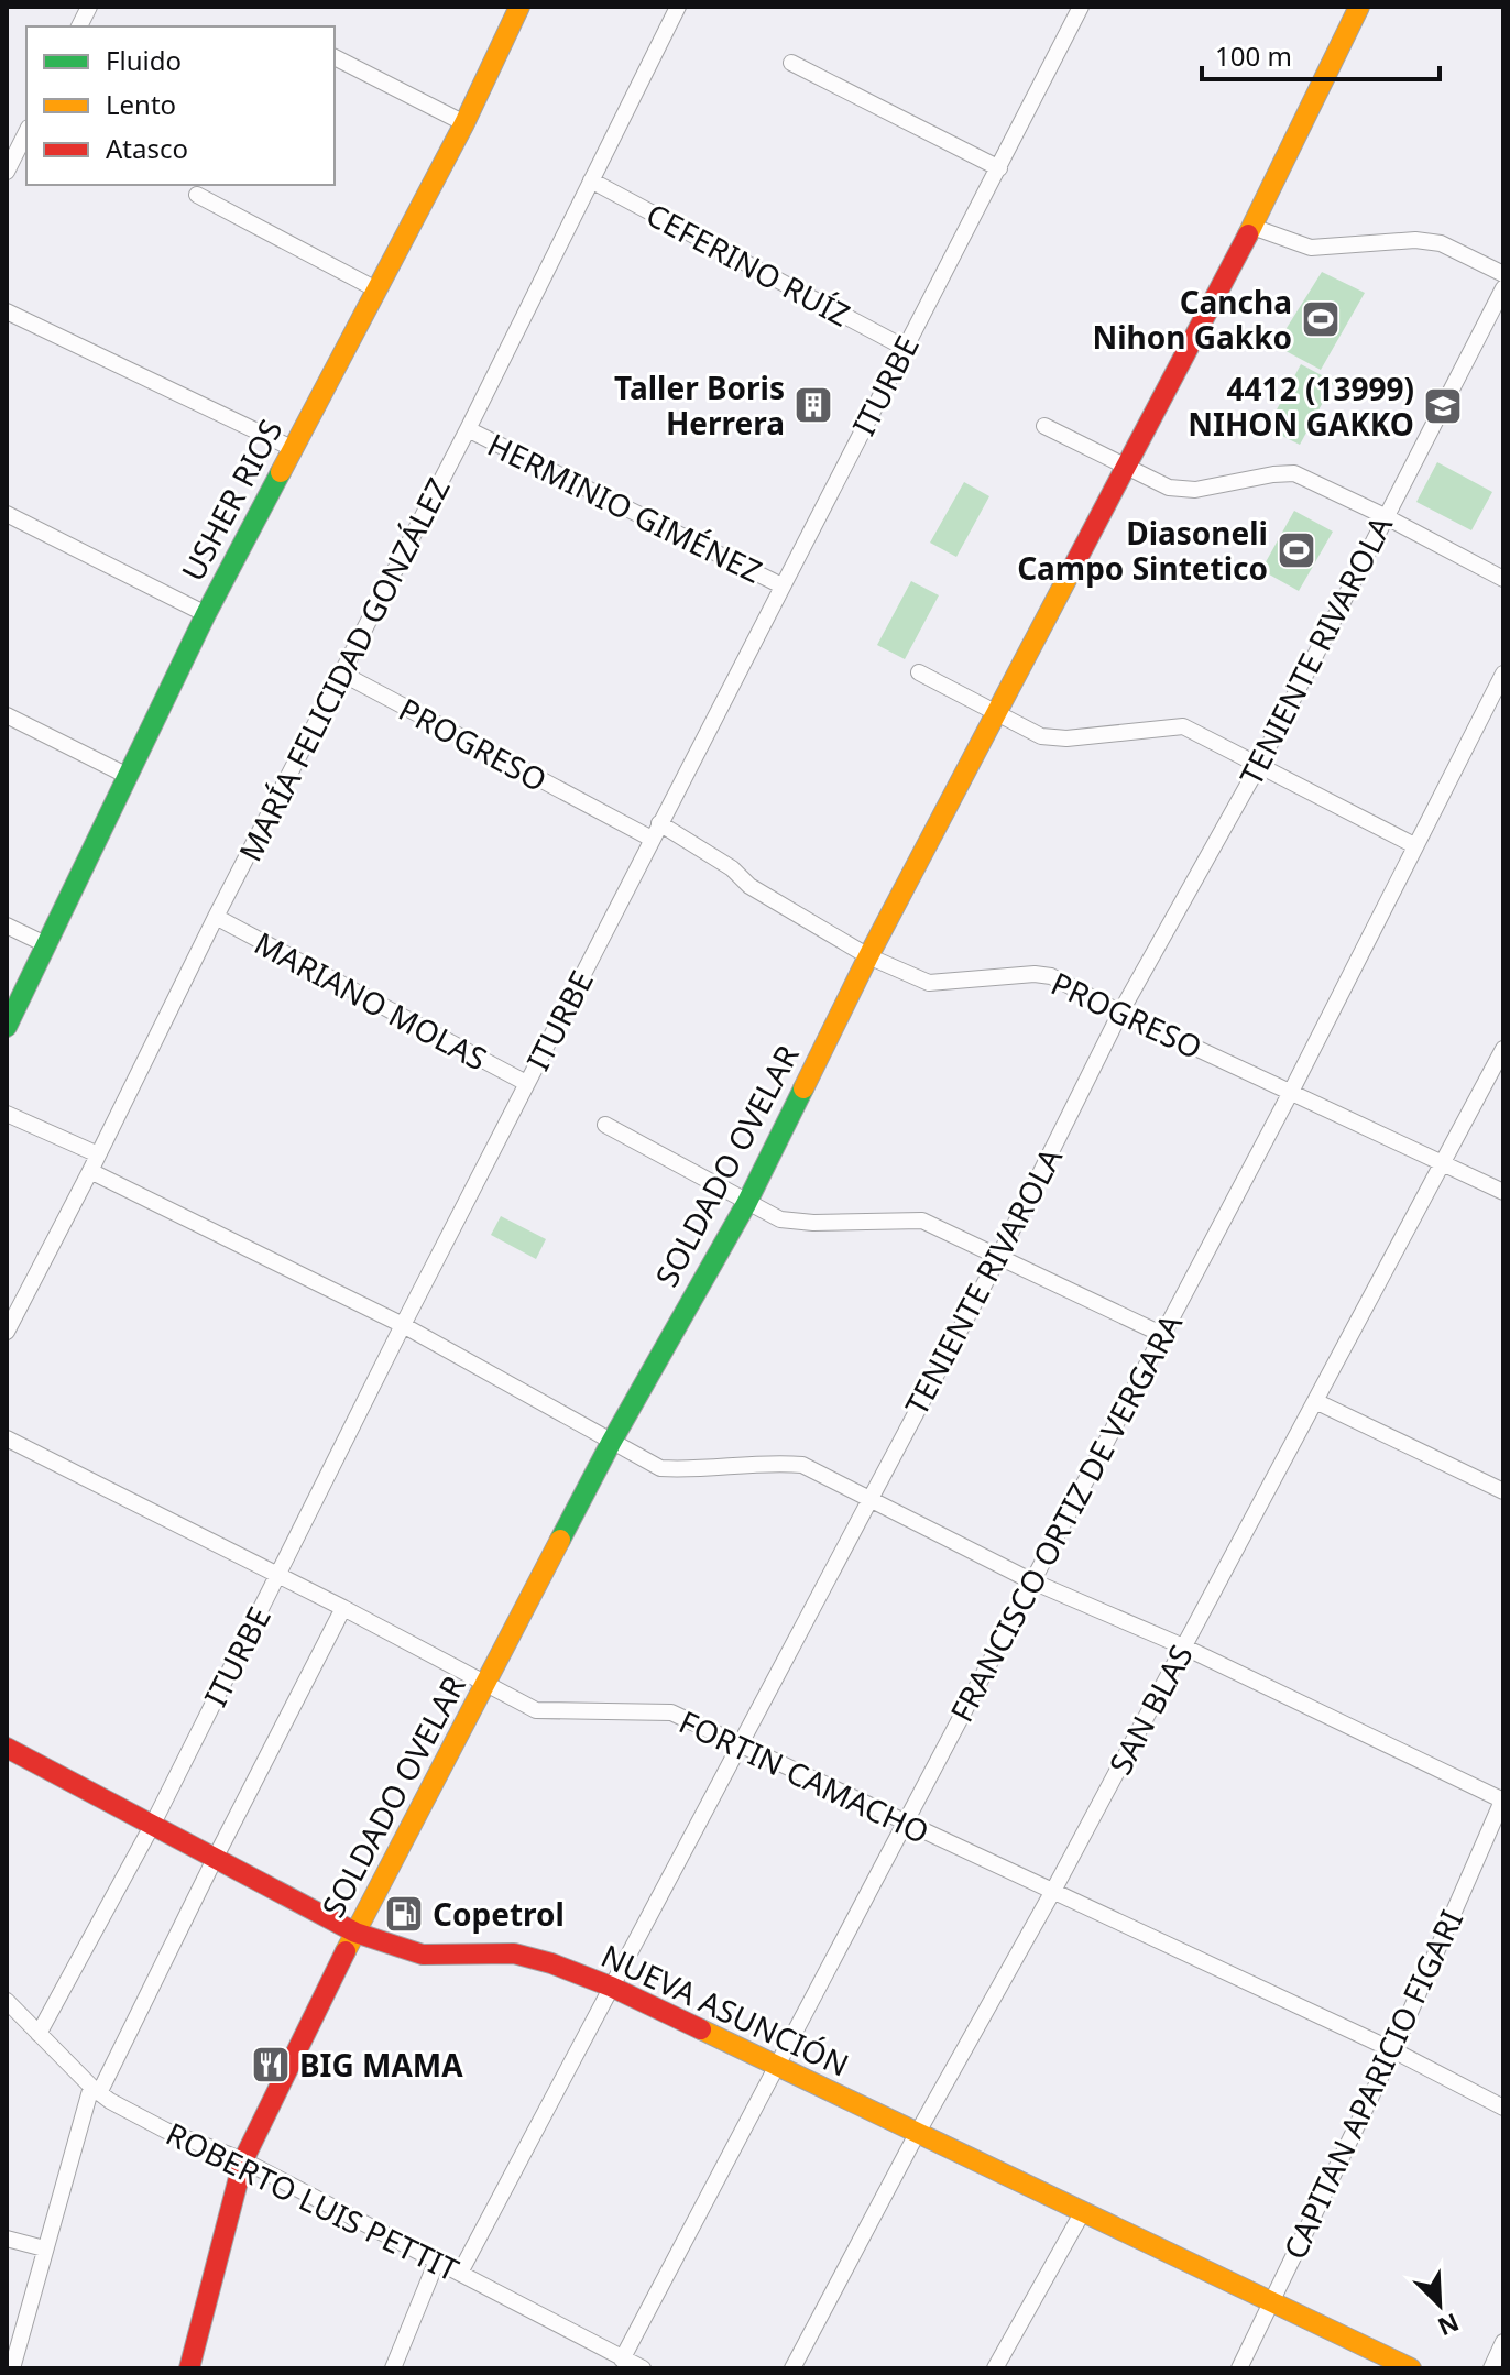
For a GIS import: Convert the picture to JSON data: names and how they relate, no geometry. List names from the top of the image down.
{
  "streets": {
    "street": [
      "CEFERINO RUÍZ",
      "ITURBE",
      "USHER RIOS",
      "HERMINIO GIMÉNEZ",
      "TENIENTE RIVAROLA",
      "MARÍA FELICIDAD GONZÁLEZ",
      "PROGRESO",
      "MARIANO MOLAS",
      "SOLDADO OVELAR",
      "FRANCISCO ORTIZ DE VERGARA",
      "SAN BLAS",
      "FORTIN CAMACHO",
      "NUEVA ASUNCIÓN",
      "CAPITAN APARICIO FIGARI",
      "ROBERTO LUIS PETTIT"
    ]
  },
  "crossings": [
    ["CEFERINO RUÍZ", "ITURBE"],
    ["CEFERINO RUÍZ", "MARÍA FELICIDAD GONZÁLEZ"],
    ["ITURBE", "HERMINIO GIMÉNEZ"],
    ["ITURBE", "PROGRESO"],
    ["ITURBE", "MARIANO MOLAS"],
    ["ITURBE", "FORTIN CAMACHO"],
    ["ITURBE", "NUEVA ASUNCIÓN"],
    ["ITURBE", "ROBERTO LUIS PETTIT"],
    ["HERMINIO GIMÉNEZ", "MARÍA FELICIDAD GONZÁLEZ"],
    ["TENIENTE RIVAROLA", "PROGRESO"],
    ["TENIENTE RIVAROLA", "FORTIN CAMACHO"],
    ["TENIENTE RIVAROLA", "NUEVA ASUNCIÓN"],
    ["TENIENTE RIVAROLA", "ROBERTO LUIS PETTIT"],
    ["MARÍA FELICIDAD GONZÁLEZ", "PROGRESO"],
    ["MARÍA FELICIDAD GONZÁLEZ", "MARIANO MOLAS"],
    ["PROGRESO", "SOLDADO OVELAR"],
    ["PROGRESO", "FRANCISCO ORTIZ DE VERGARA"],
    ["PROGRESO", "SAN BLAS"],
    ["SOLDADO OVELAR", "FORTIN CAMACHO"],
    ["SOLDADO OVELAR", "NUEVA ASUNCIÓN"],
    ["SOLDADO OVELAR", "ROBERTO LUIS PETTIT"],
    ["FRANCISCO ORTIZ DE VERGARA", "FORTIN CAMACHO"],
    ["FRANCISCO ORTIZ DE VERGARA", "NUEVA ASUNCIÓN"],
    ["FRANCISCO ORTIZ DE VERGARA", "ROBERTO LUIS PETTIT"],
    ["SAN BLAS", "FORTIN CAMACHO"],
    ["SAN BLAS", "NUEVA ASUNCIÓN"],
    ["FORTIN CAMACHO", "CAPITAN APARICIO FIGARI"],
    ["NUEVA ASUNCIÓN", "CAPITAN APARICIO FIGARI"]
  ],
  "places": {
    "sports": ["Cancha Nihon Gakko", "Diasoneli Campo Sintetico"],
    "building": ["Taller Boris Herrera"],
    "school or university": ["4412 (13999) NIHON GAKKO"],
    "fuel station": ["Copetrol"],
    "restaurant": ["BIG MAMA"]
  },
  "legend": ["Fluido", "Lento", "Atasco"],
  "scale_bar": "100 m",
  "north": "bottom right"
}
